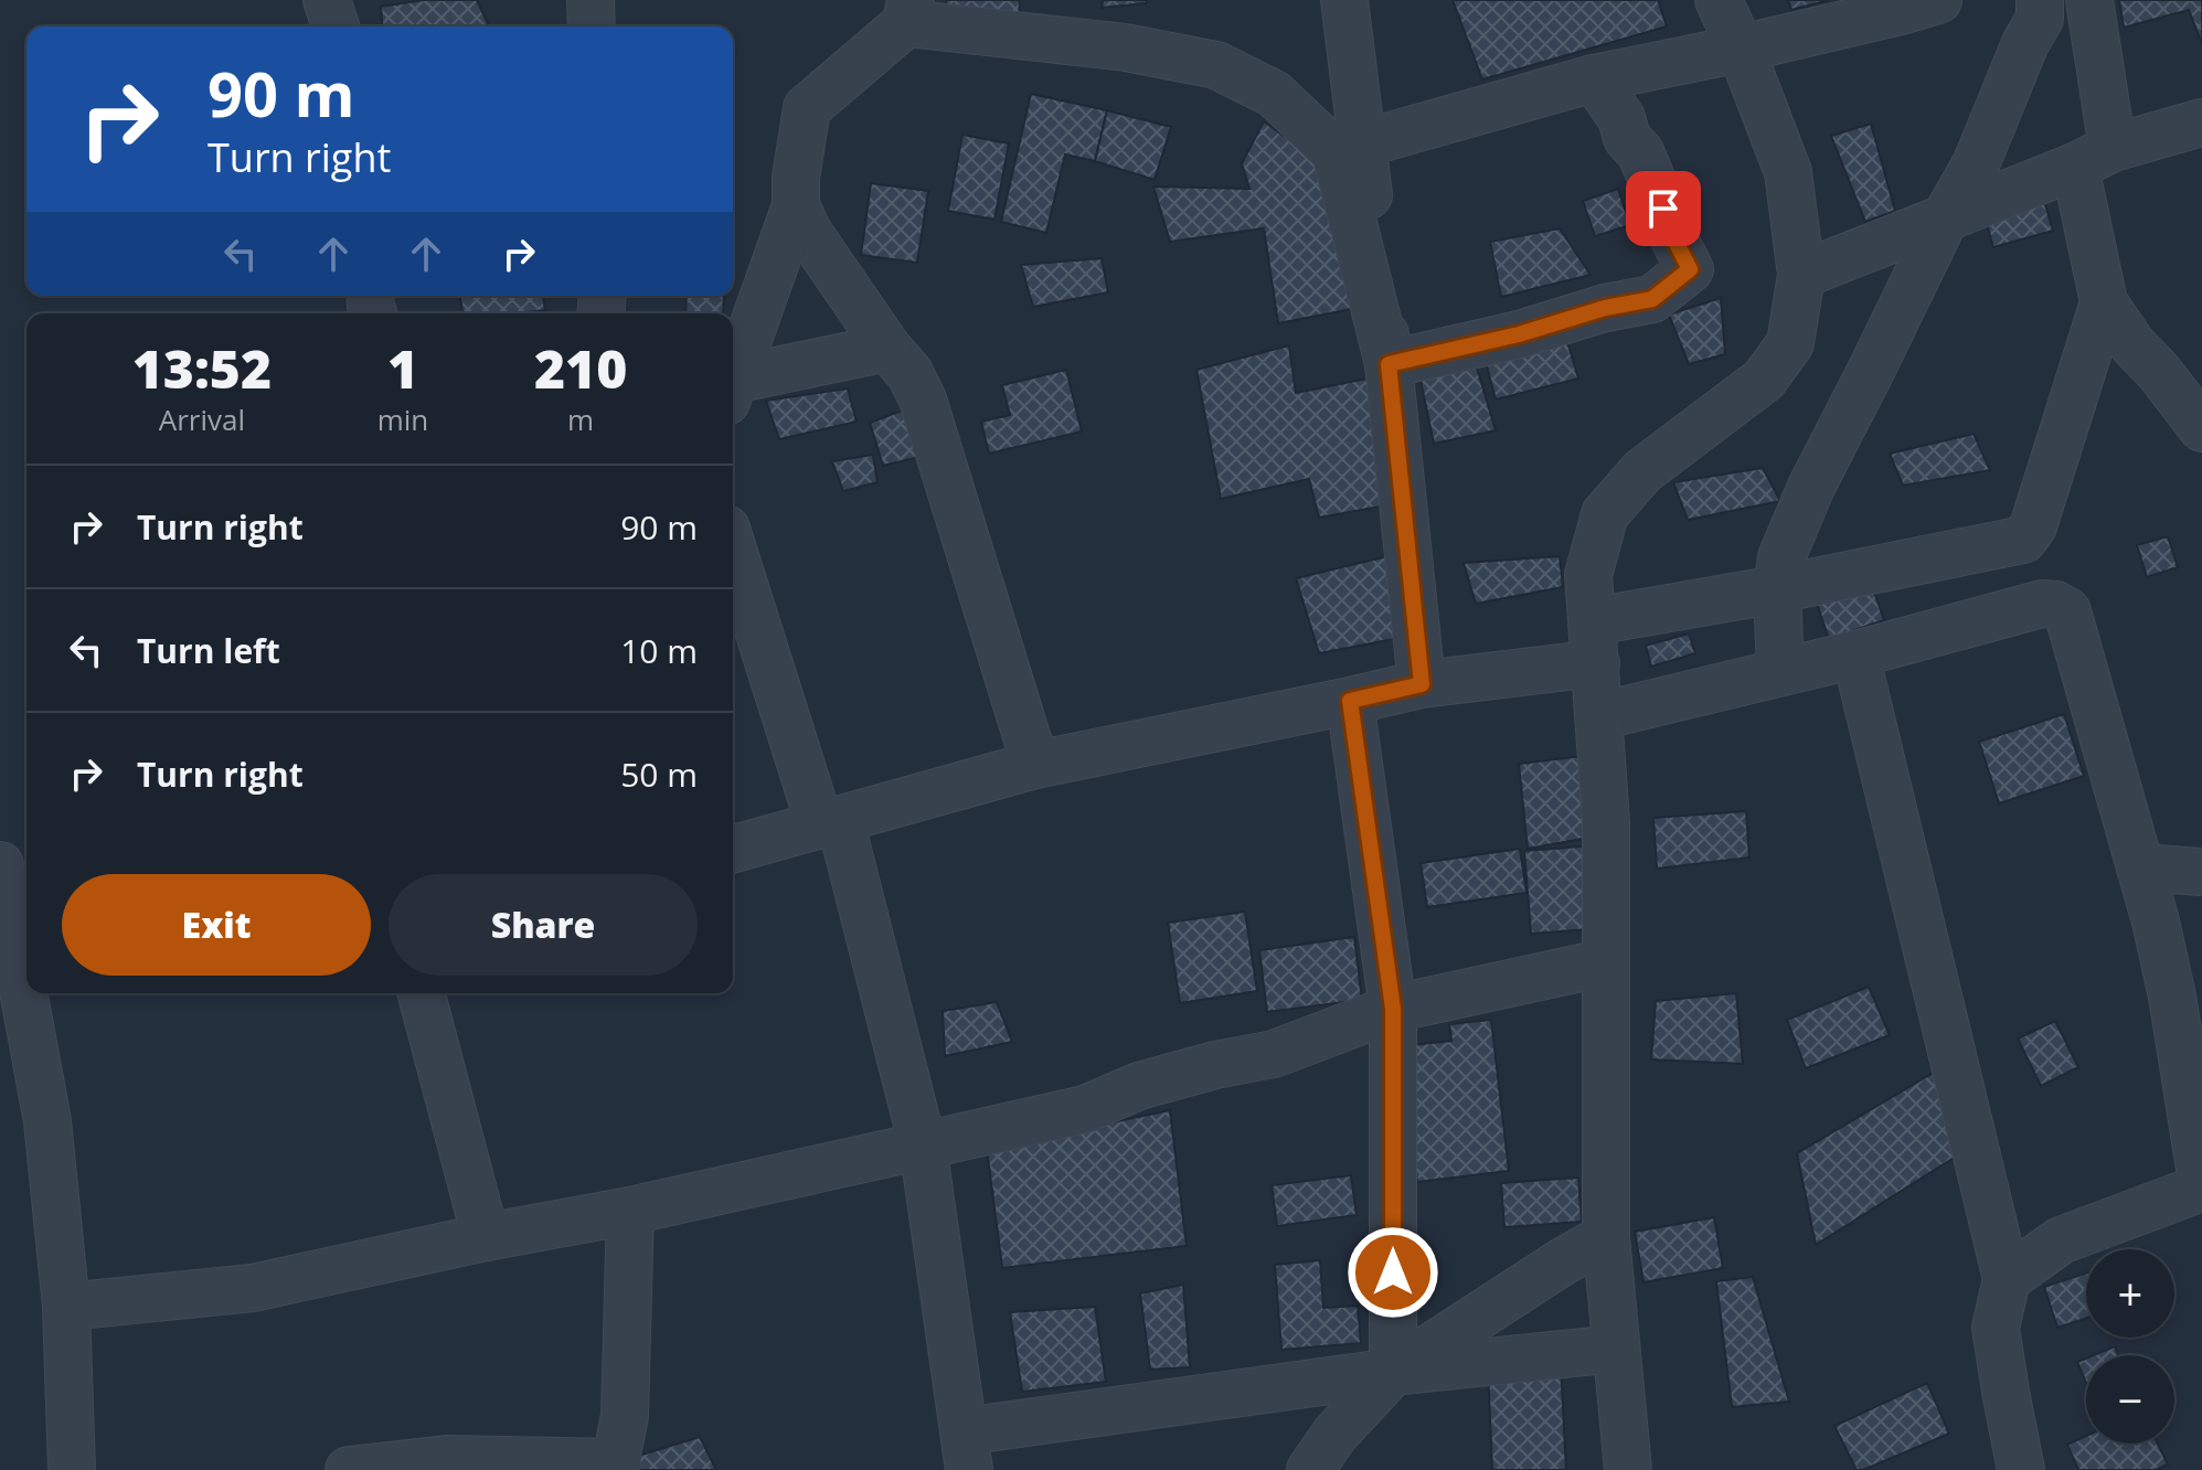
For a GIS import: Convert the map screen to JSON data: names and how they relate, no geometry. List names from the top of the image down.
{
  "page": {
    "turn": ["90 m", "Turn right"],
    "eta": [
      "13:52",
      "Arrival",
      "1",
      "min",
      "210",
      "m"
    ],
    "list": [
      {
        "name": "Turn right",
        "value": "90 m"
      },
      {
        "name": "Turn left",
        "value": "10 m"
      },
      {
        "name": "Turn right",
        "value": "50 m"
      }
    ],
    "buttons": ["Exit", "Share"],
    "map_buttons": ["+", "−"]
  }
}
